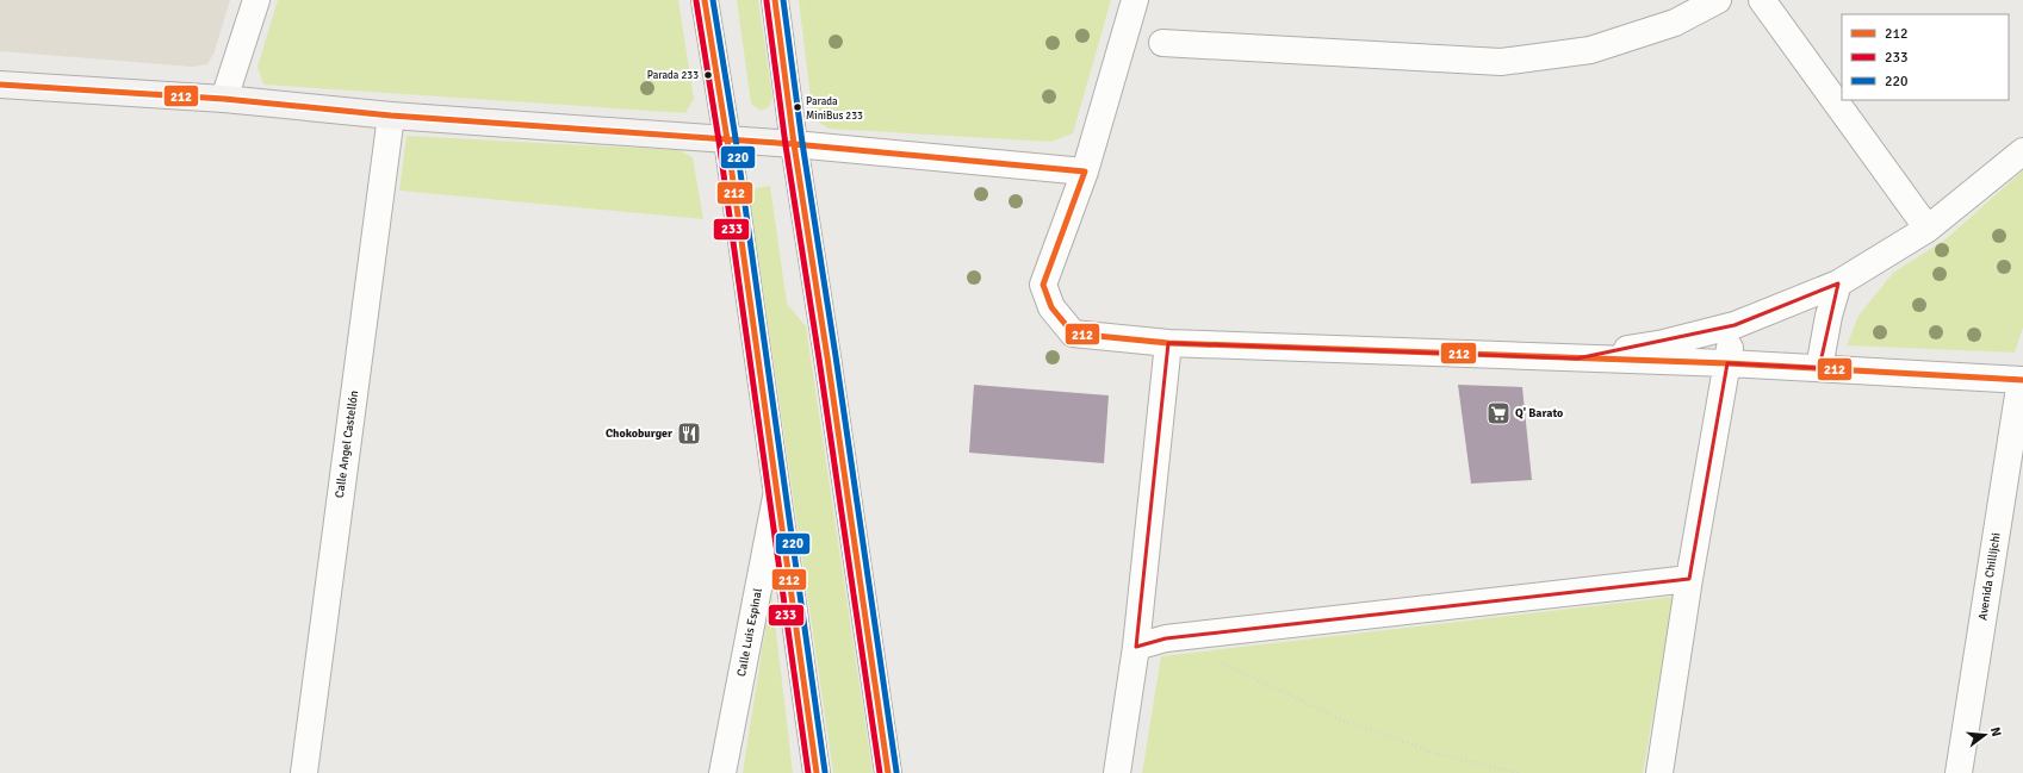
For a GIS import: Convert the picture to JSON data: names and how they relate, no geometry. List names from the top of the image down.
{
  "streets": {
    "street": ["Calle Angel Castellón", "Avenida Chillijchi", "Calle Luis Espinal"]
  },
  "places": {
    "other": ["Parada 233", "Parada MiniBus 233"],
    "supermarket": ["Q' Barato"],
    "restaurant": ["Chokoburger"]
  },
  "lines": ["transit line 212", "transit line 220", "transit line 233"],
  "legend": ["212", "233", "220"],
  "north": "right"
}
